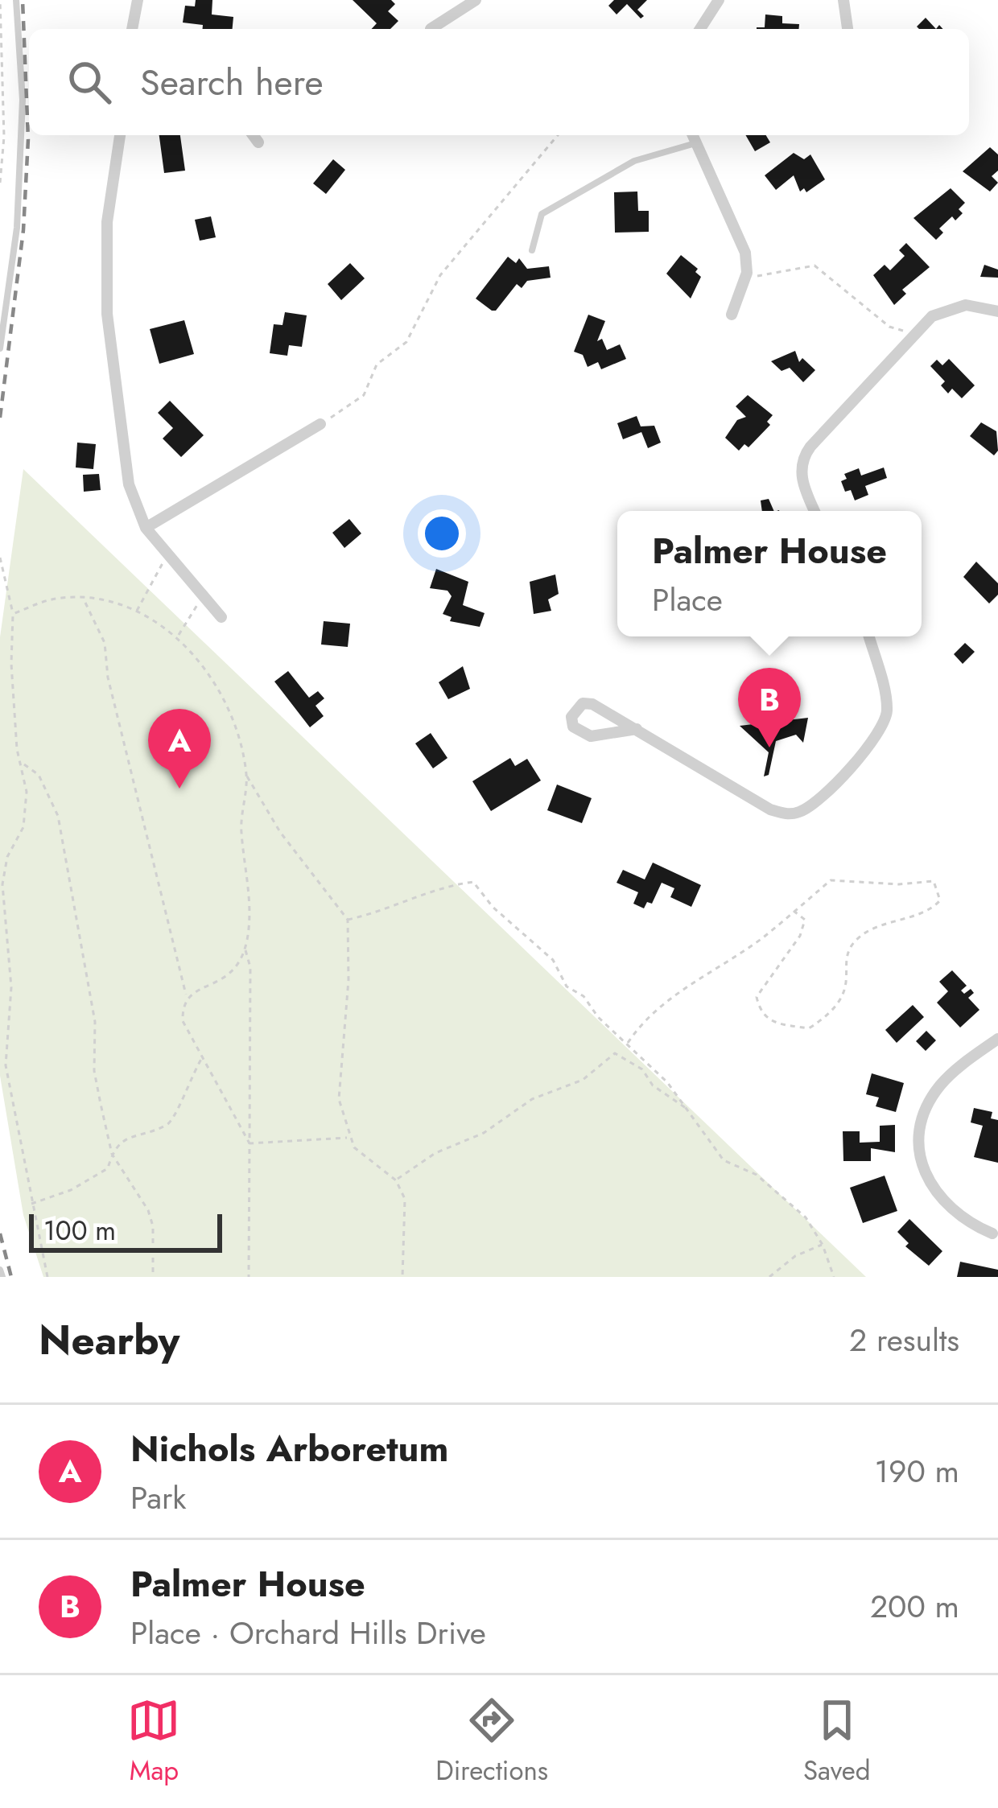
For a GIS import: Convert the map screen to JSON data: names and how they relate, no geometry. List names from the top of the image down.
{
  "scale_bar": "100 m",
  "page": {
    "search": "Search here",
    "popup": ["Palmer House", "Place"],
    "pins": ["B", "A"],
    "scale": "100 m",
    "heading": ["Nearby", "2 results"],
    "list": [
      {
        "mark": "A",
        "name": "Nichols Arboretum",
        "note": "Park",
        "value": "190 m"
      },
      {
        "mark": "B",
        "name": "Palmer House",
        "note": "Place · Orchard Hills Drive",
        "value": "200 m"
      }
    ],
    "nav": ["Map", "Directions", "Saved"]
  }
}
